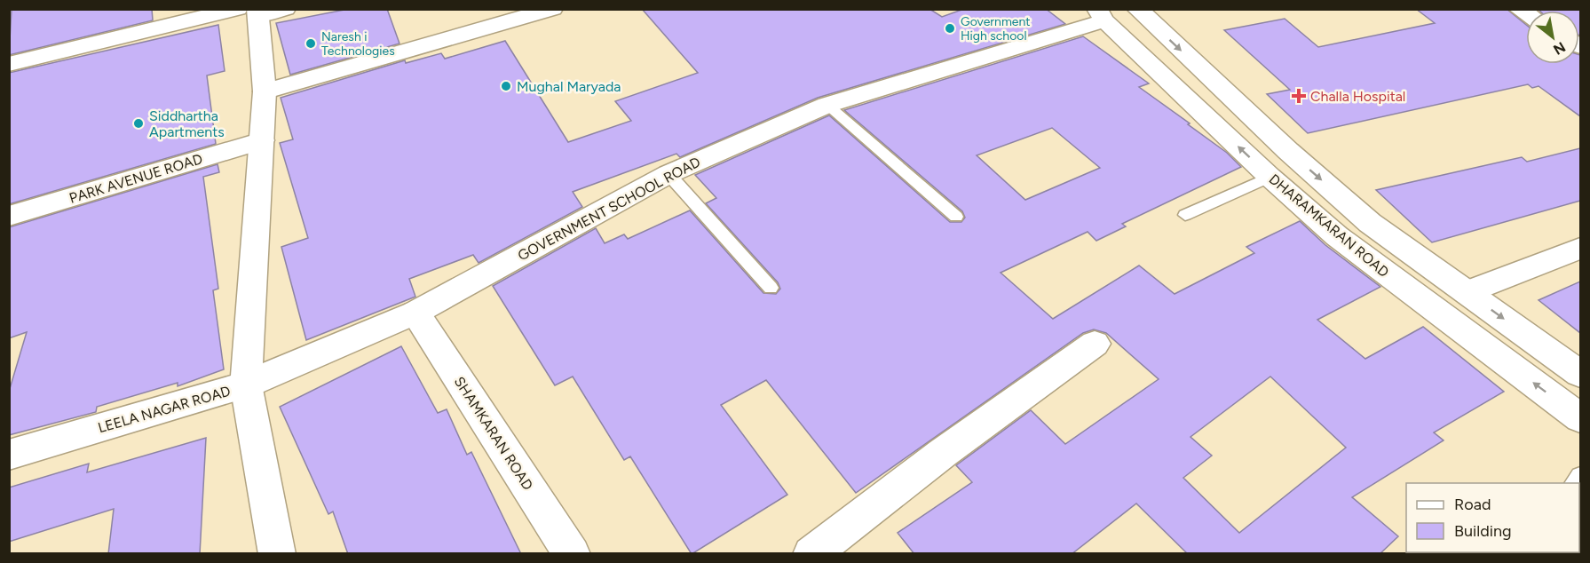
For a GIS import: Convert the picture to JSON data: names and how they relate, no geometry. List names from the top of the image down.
{
  "streets": {
    "street": [
      "PARK AVENUE ROAD",
      "GOVERNMENT SCHOOL ROAD",
      "DHARAMKARAN ROAD",
      "LEELA NAGAR ROAD",
      "SHAMKARAN ROAD"
    ]
  },
  "crossings": [
    ["GOVERNMENT SCHOOL ROAD", "DHARAMKARAN ROAD"],
    ["GOVERNMENT SCHOOL ROAD", "LEELA NAGAR ROAD"],
    ["GOVERNMENT SCHOOL ROAD", "SHAMKARAN ROAD"]
  ],
  "places": {
    "other": [
      "Government High school",
      "Naresh i Technologies",
      "Mughal Maryada",
      "Siddhartha Apartments"
    ],
    "health": ["Challa Hospital"]
  },
  "legend": ["Road", "Building"],
  "north": "bottom right"
}
